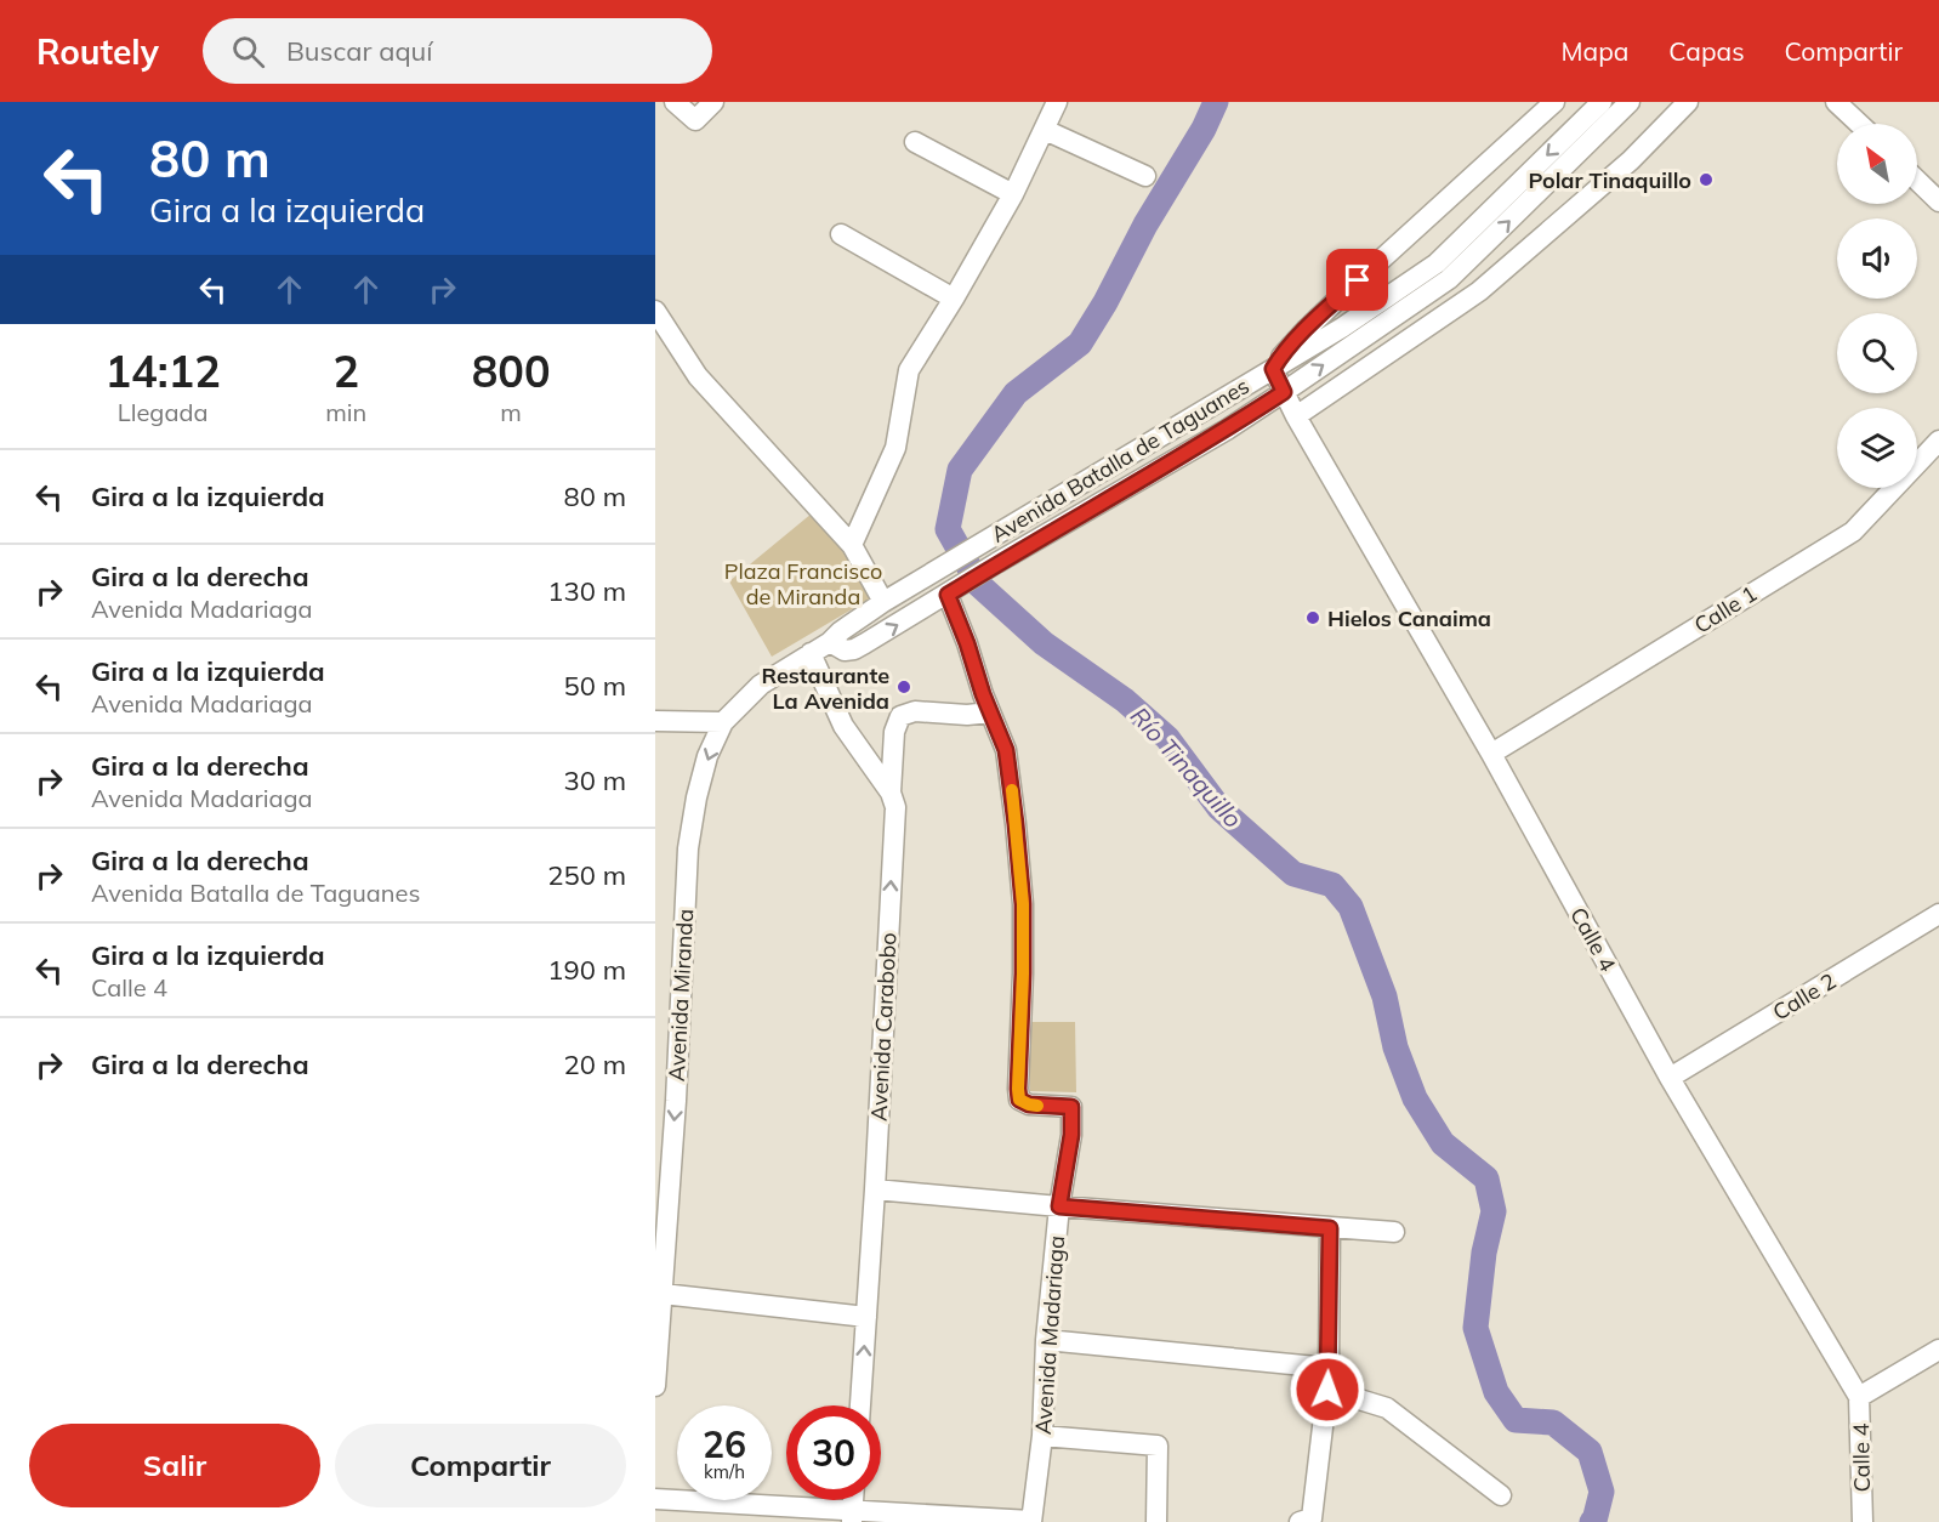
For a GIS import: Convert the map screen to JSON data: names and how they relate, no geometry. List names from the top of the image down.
{
  "streets": {
    "street": [
      "Avenida Batalla de Taguanes",
      "Calle 1",
      "Calle 4",
      "Avenida Miranda",
      "Calle 2",
      "Avenida Carabobo",
      "Avenida Madariaga"
    ]
  },
  "crossings": [
    ["Avenida Batalla de Taguanes", "Calle 4"],
    ["Avenida Batalla de Taguanes", "Avenida Miranda"],
    ["Avenida Batalla de Taguanes", "Avenida Carabobo"],
    ["Avenida Batalla de Taguanes", "Avenida Madariaga"],
    ["Calle 1", "Calle 4"],
    ["Calle 4", "Calle 2"],
    ["Avenida Miranda", "Avenida Carabobo"]
  ],
  "one_way": ["Avenida Miranda", "Avenida Carabobo"],
  "water": ["Río Tinaquillo"],
  "parks": ["Plaza Francisco de Miranda"],
  "places": ["Polar Tinaquillo", "Hielos Canaima", "Restaurante La Avenida"],
  "north": "top left",
  "page": {
    "header": "Routely",
    "search": "Buscar aquí",
    "nav": ["Mapa", "Capas", "Compartir"],
    "turn": ["80 m", "Gira a la izquierda"],
    "eta": [
      "14:12",
      "Llegada",
      "2",
      "min",
      "800",
      "m"
    ],
    "list": [
      {
        "name": "Gira a la izquierda",
        "value": "80 m"
      },
      {
        "name": "Gira a la derecha",
        "note": "Avenida Madariaga",
        "value": "130 m"
      },
      {
        "name": "Gira a la izquierda",
        "note": "Avenida Madariaga",
        "value": "50 m"
      },
      {
        "name": "Gira a la derecha",
        "note": "Avenida Madariaga",
        "value": "30 m"
      },
      {
        "name": "Gira a la derecha",
        "note": "Avenida Batalla de Taguanes",
        "value": "250 m"
      },
      {
        "name": "Gira a la izquierda",
        "note": "Calle 4",
        "value": "190 m"
      },
      {
        "name": "Gira a la derecha",
        "value": "20 m"
      }
    ],
    "speed": "26 km/h",
    "limit": "30",
    "buttons": ["Salir", "Compartir"]
  }
}
